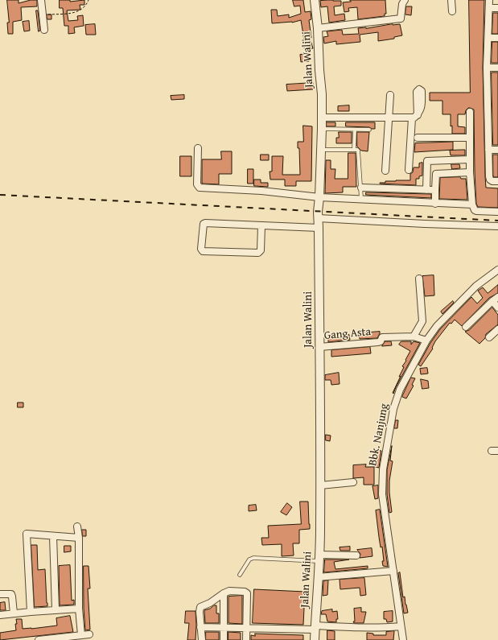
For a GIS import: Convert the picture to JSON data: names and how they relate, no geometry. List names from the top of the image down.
{
  "streets": {
    "street": ["Jalan Walini", "Gang Asta", "Bbk. Nanjung"]
  },
  "crossings": [
    ["Jalan Walini", "Gang Asta"],
    ["Gang Asta", "Bbk. Nanjung"]
  ]
}
